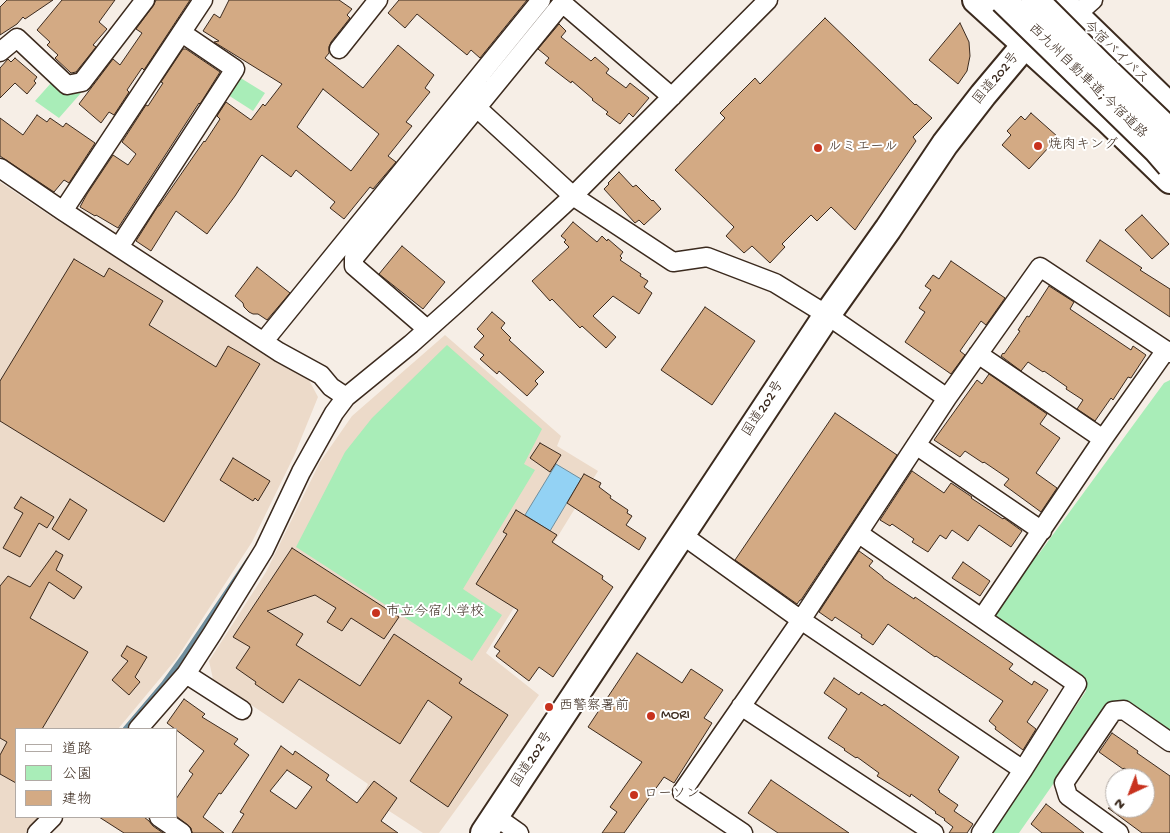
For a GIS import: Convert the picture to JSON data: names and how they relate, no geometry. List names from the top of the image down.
{
  "streets": {
    "highway": ["今宿バイパス", "国道202号", "西九州自動車道;今宿道路"]
  },
  "crossings": [
    ["今宿バイパス", "国道202号"]
  ],
  "places": [
    "焼肉キング",
    "ルミエール",
    "市立今宿小学校",
    "西警察署前",
    "MORI",
    "ローソン"
  ],
  "legend": ["道路", "公園", "建物"],
  "north": "bottom left"
}
